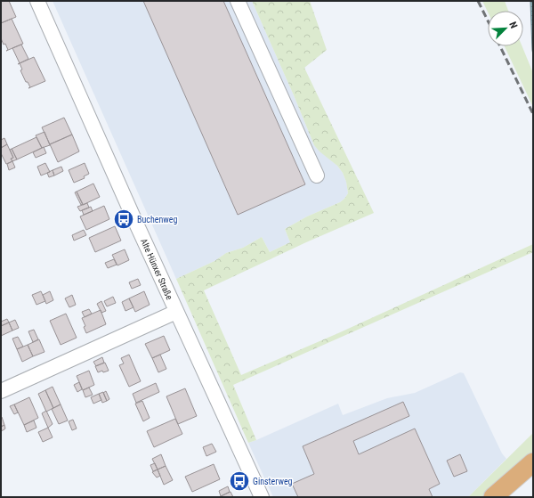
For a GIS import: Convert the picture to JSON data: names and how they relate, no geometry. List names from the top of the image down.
{
  "streets": {
    "street": ["Alte Hünxer Straße"]
  },
  "places": {
    "bus stop": ["Buchenweg", "Ginsterweg"]
  },
  "north": "top right"
}
